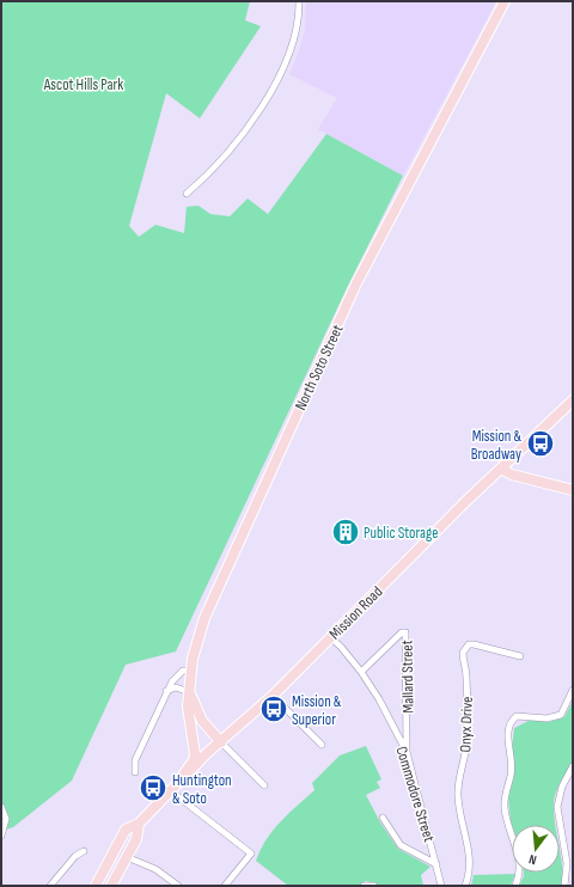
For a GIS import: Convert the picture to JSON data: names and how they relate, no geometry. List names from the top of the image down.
{
  "streets": {
    "main road": ["North Soto Street", "Mission Road"],
    "street": ["Mallard Street", "Onyx Drive", "Commodore Street"]
  },
  "crossings": [
    ["North Soto Street", "Mission Road"],
    ["Mission Road", "Commodore Street"],
    ["Mallard Street", "Commodore Street"]
  ],
  "parks": ["Ascot Hills Park"],
  "places": {
    "bus stop": ["Mission & Broadway", "Mission & Superior", "Huntington & Soto"],
    "building": ["Public Storage"]
  },
  "north": "bottom"
}
